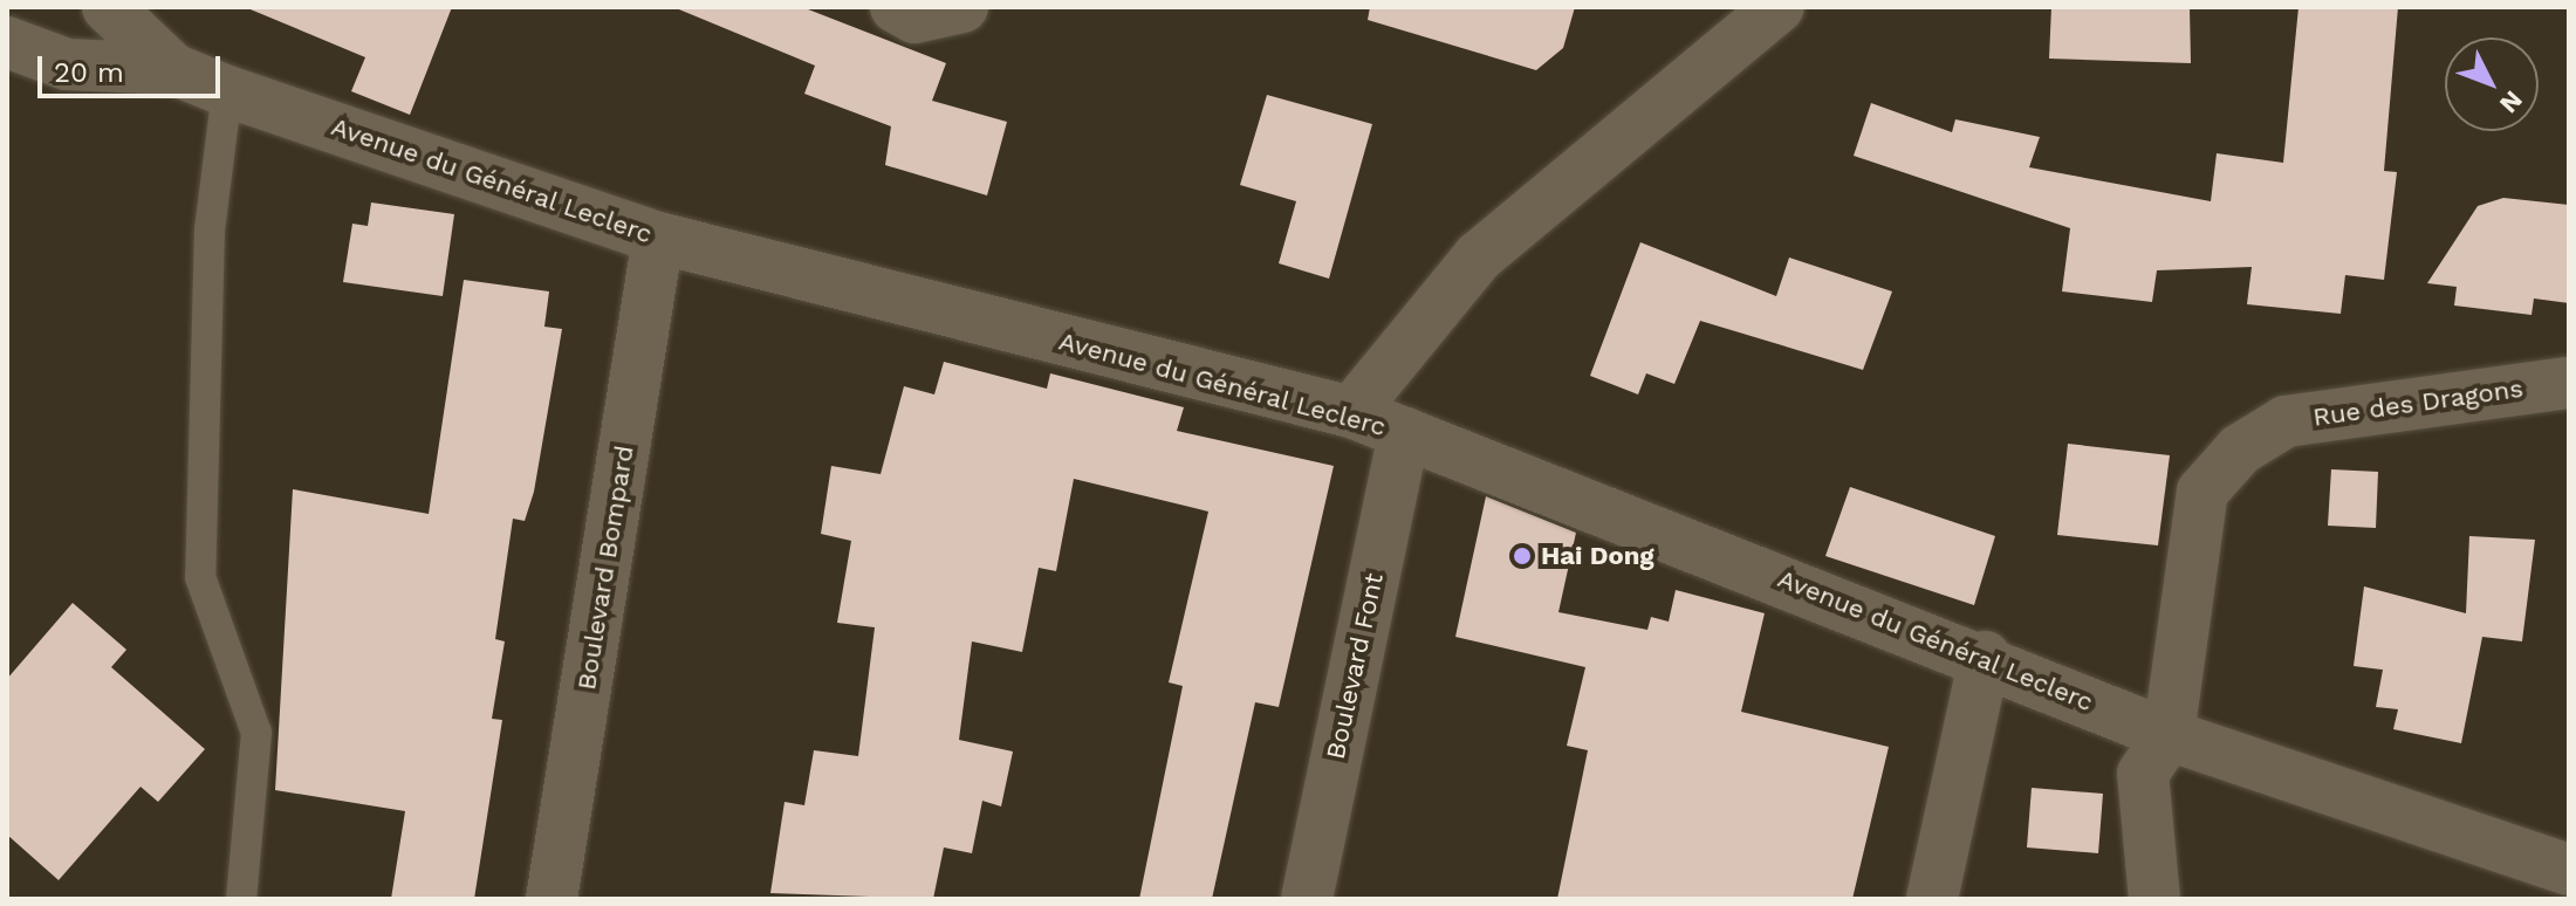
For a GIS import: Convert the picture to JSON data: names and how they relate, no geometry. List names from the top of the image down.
{
  "streets": {
    "street": [
      "Avenue du Général Leclerc",
      "Rue des Dragons",
      "Boulevard Bompard",
      "Boulevard Font"
    ]
  },
  "crossings": [
    ["Avenue du Général Leclerc", "Rue des Dragons"],
    ["Avenue du Général Leclerc", "Boulevard Bompard"],
    ["Avenue du Général Leclerc", "Boulevard Font"]
  ],
  "places": ["Hai Dong"],
  "scale_bar": "20 m",
  "north": "bottom right"
}
